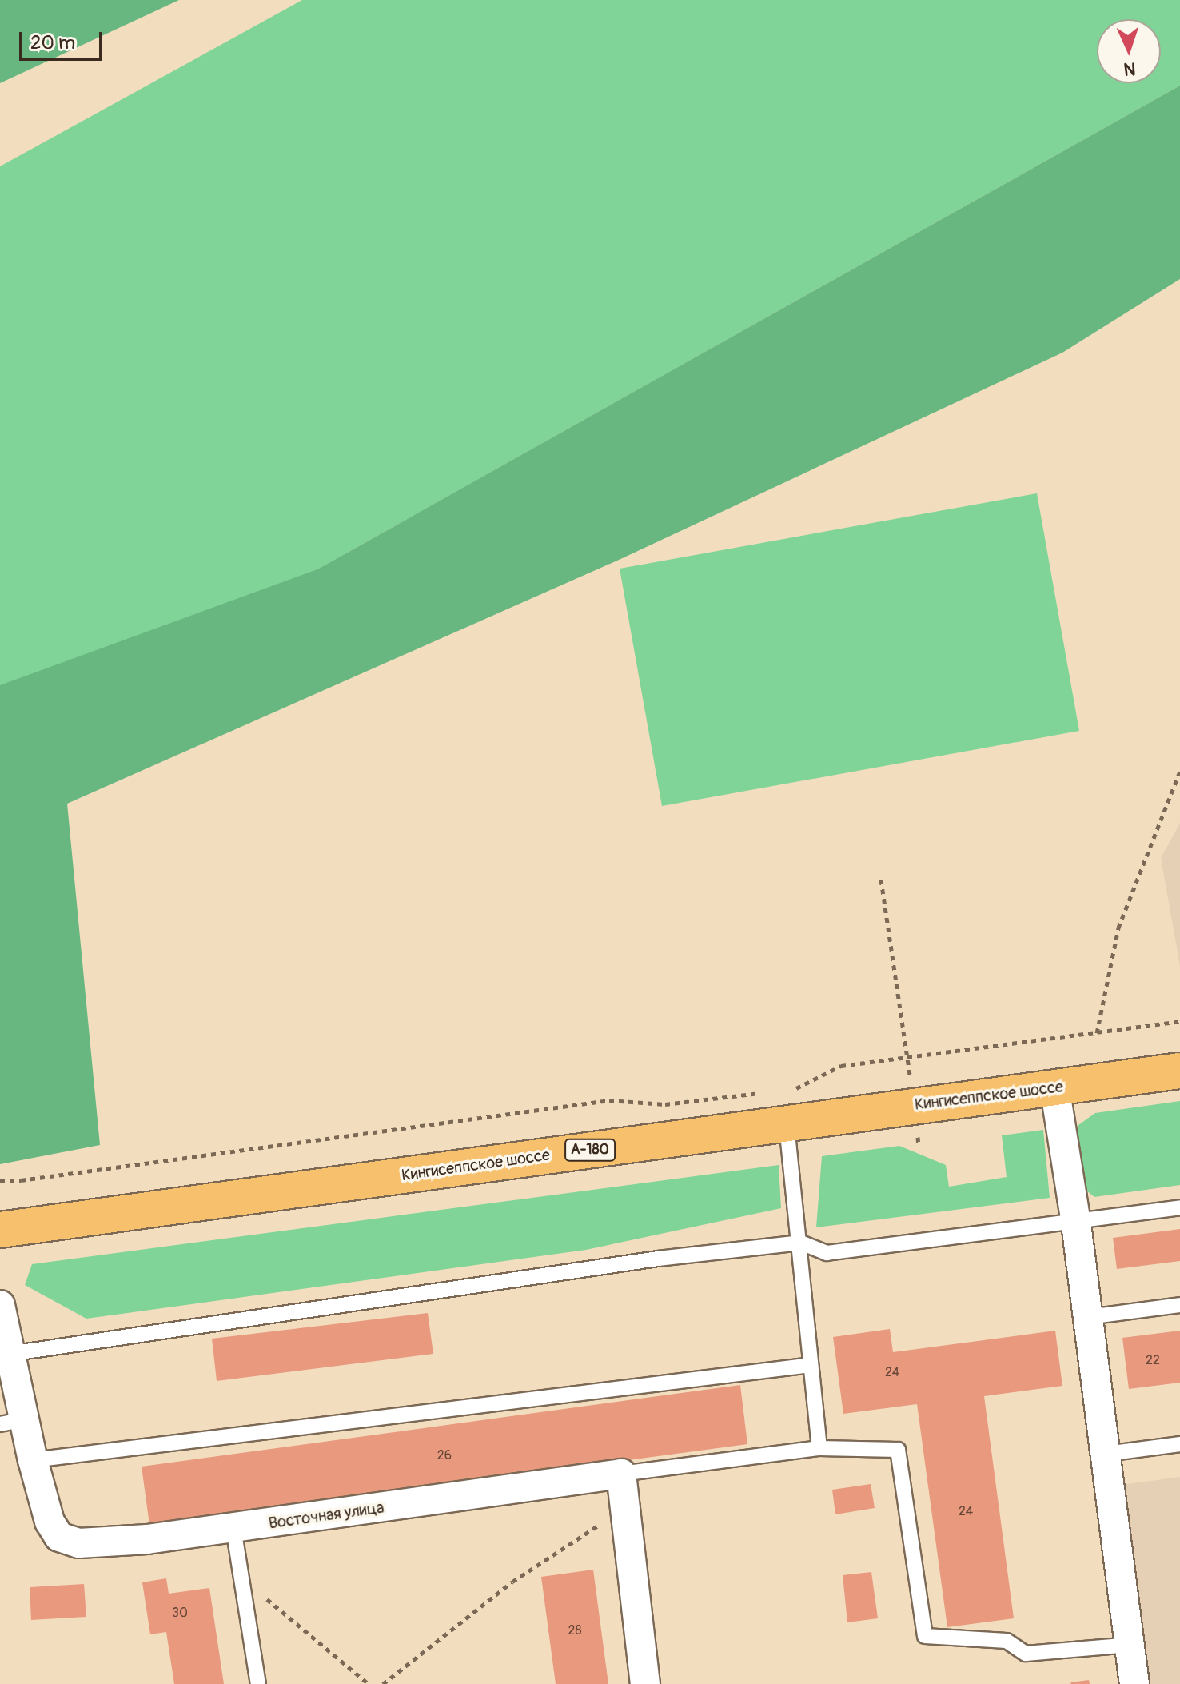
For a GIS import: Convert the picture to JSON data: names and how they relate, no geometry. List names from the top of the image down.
{
  "streets": {
    "highway": ["Кингисеппское шоссе", "А-180"],
    "street": ["Восточная улица"]
  },
  "house_numbers": [
    "22",
    "24",
    "26",
    "24",
    "30",
    "28"
  ],
  "scale_bar": "20 m",
  "north": "bottom"
}
